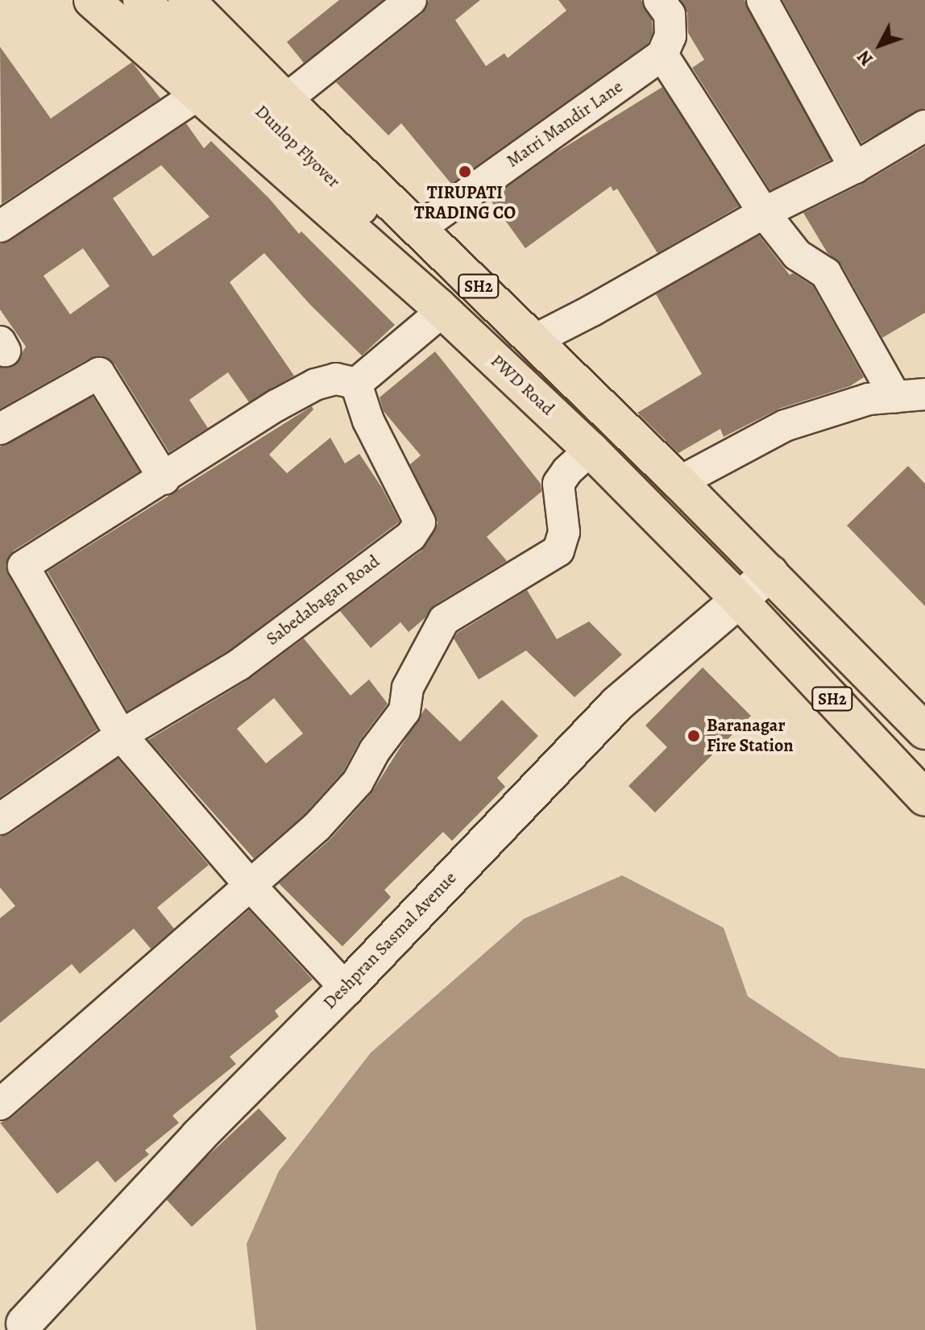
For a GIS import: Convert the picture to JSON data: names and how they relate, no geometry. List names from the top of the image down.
{
  "streets": {
    "main road": ["Dunlop Flyover", "SH2", "PWD Road"],
    "street": ["Matri Mandir Lane", "Sabedabagan Road", "Deshpran Sasmal Avenue"]
  },
  "crossings": [
    ["Matri Mandir Lane", "SH2"],
    ["Dunlop Flyover", "PWD Road"],
    ["SH2", "Deshpran Sasmal Avenue"],
    ["PWD Road", "Deshpran Sasmal Avenue"]
  ],
  "places": ["TIRUPATI TRADING CO", "Baranagar Fire Station"],
  "north": "bottom left"
}
